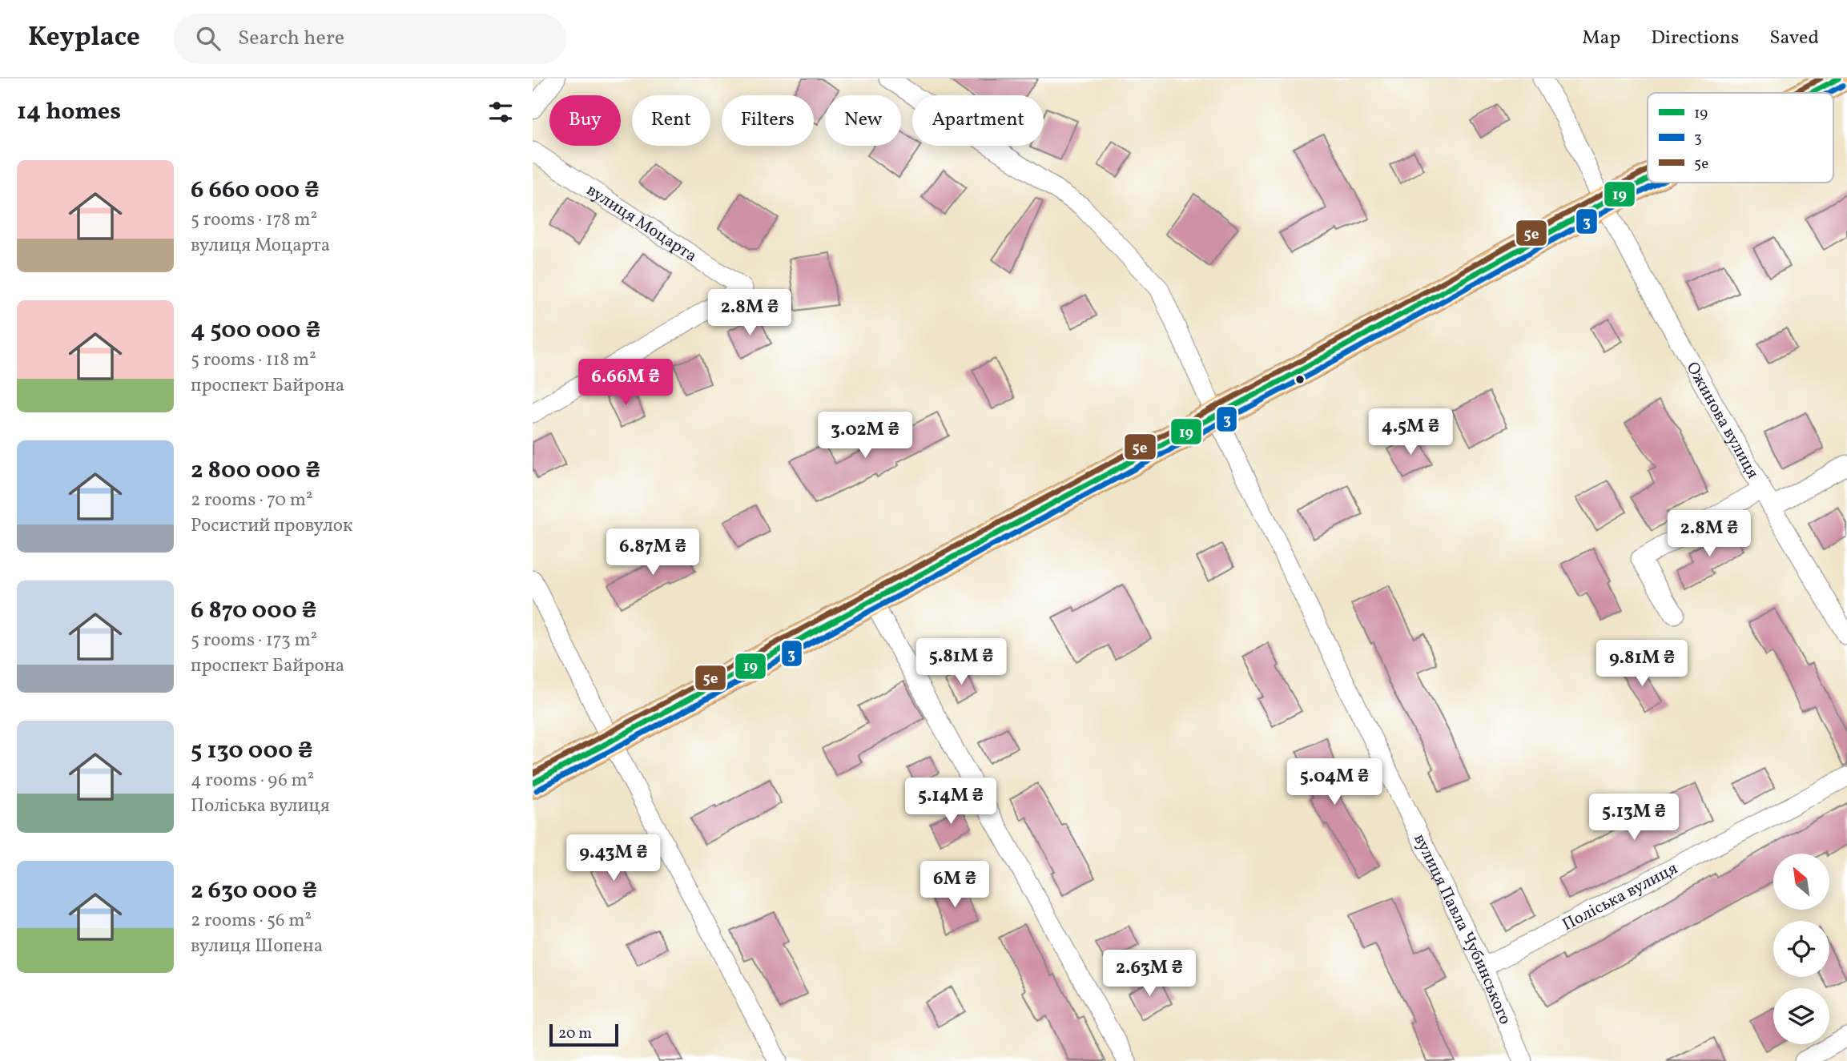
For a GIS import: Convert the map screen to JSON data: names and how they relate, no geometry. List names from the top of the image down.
{
  "streets": {
    "street": [
      "вулиця Моцарта",
      "Ожинова вулиця",
      "Поліська вулиця",
      "вулиця Павла Чубинського"
    ]
  },
  "crossings": [
    ["Поліська вулиця", "вулиця Павла Чубинського"]
  ],
  "lines": ["transit line 19", "transit line 5е", "transit line 3"],
  "legend": ["19", "3", "5е"],
  "scale_bar": "20 m",
  "north": "top left",
  "page": {
    "header": "Keyplace",
    "search": "Search here",
    "nav": ["Map", "Directions", "Saved"],
    "heading": "14 homes",
    "chip": [
      "Buy",
      "Rent",
      "Filters",
      "New",
      "Apartment"
    ],
    "list": [
      {
        "name": "6 660 000 ₴",
        "note": "5 rooms · 178 m² · вулиця Моцарта"
      },
      {
        "name": "4 500 000 ₴",
        "note": "5 rooms · 118 m² · проспект Байрона"
      },
      {
        "name": "2 800 000 ₴",
        "note": "2 rooms · 70 m² · Росистий провулок"
      },
      {
        "name": "6 870 000 ₴",
        "note": "5 rooms · 173 m² · проспект Байрона"
      },
      {
        "name": "5 130 000 ₴",
        "note": "4 rooms · 96 m² · Поліська вулиця"
      },
      {
        "name": "2 630 000 ₴",
        "note": "2 rooms · 56 m² · вулиця Шопена"
      }
    ],
    "price": [
      "2.8M ₴",
      "6.66M ₴",
      "4.5M ₴",
      "3.02M ₴",
      "2.8M ₴",
      "6.87M ₴",
      "5.81M ₴",
      "9.81M ₴",
      "5.04M ₴",
      "5.14M ₴",
      "5.13M ₴",
      "9.43M ₴",
      "6M ₴",
      "2.63M ₴"
    ],
    "scale": "20 m"
  }
}
